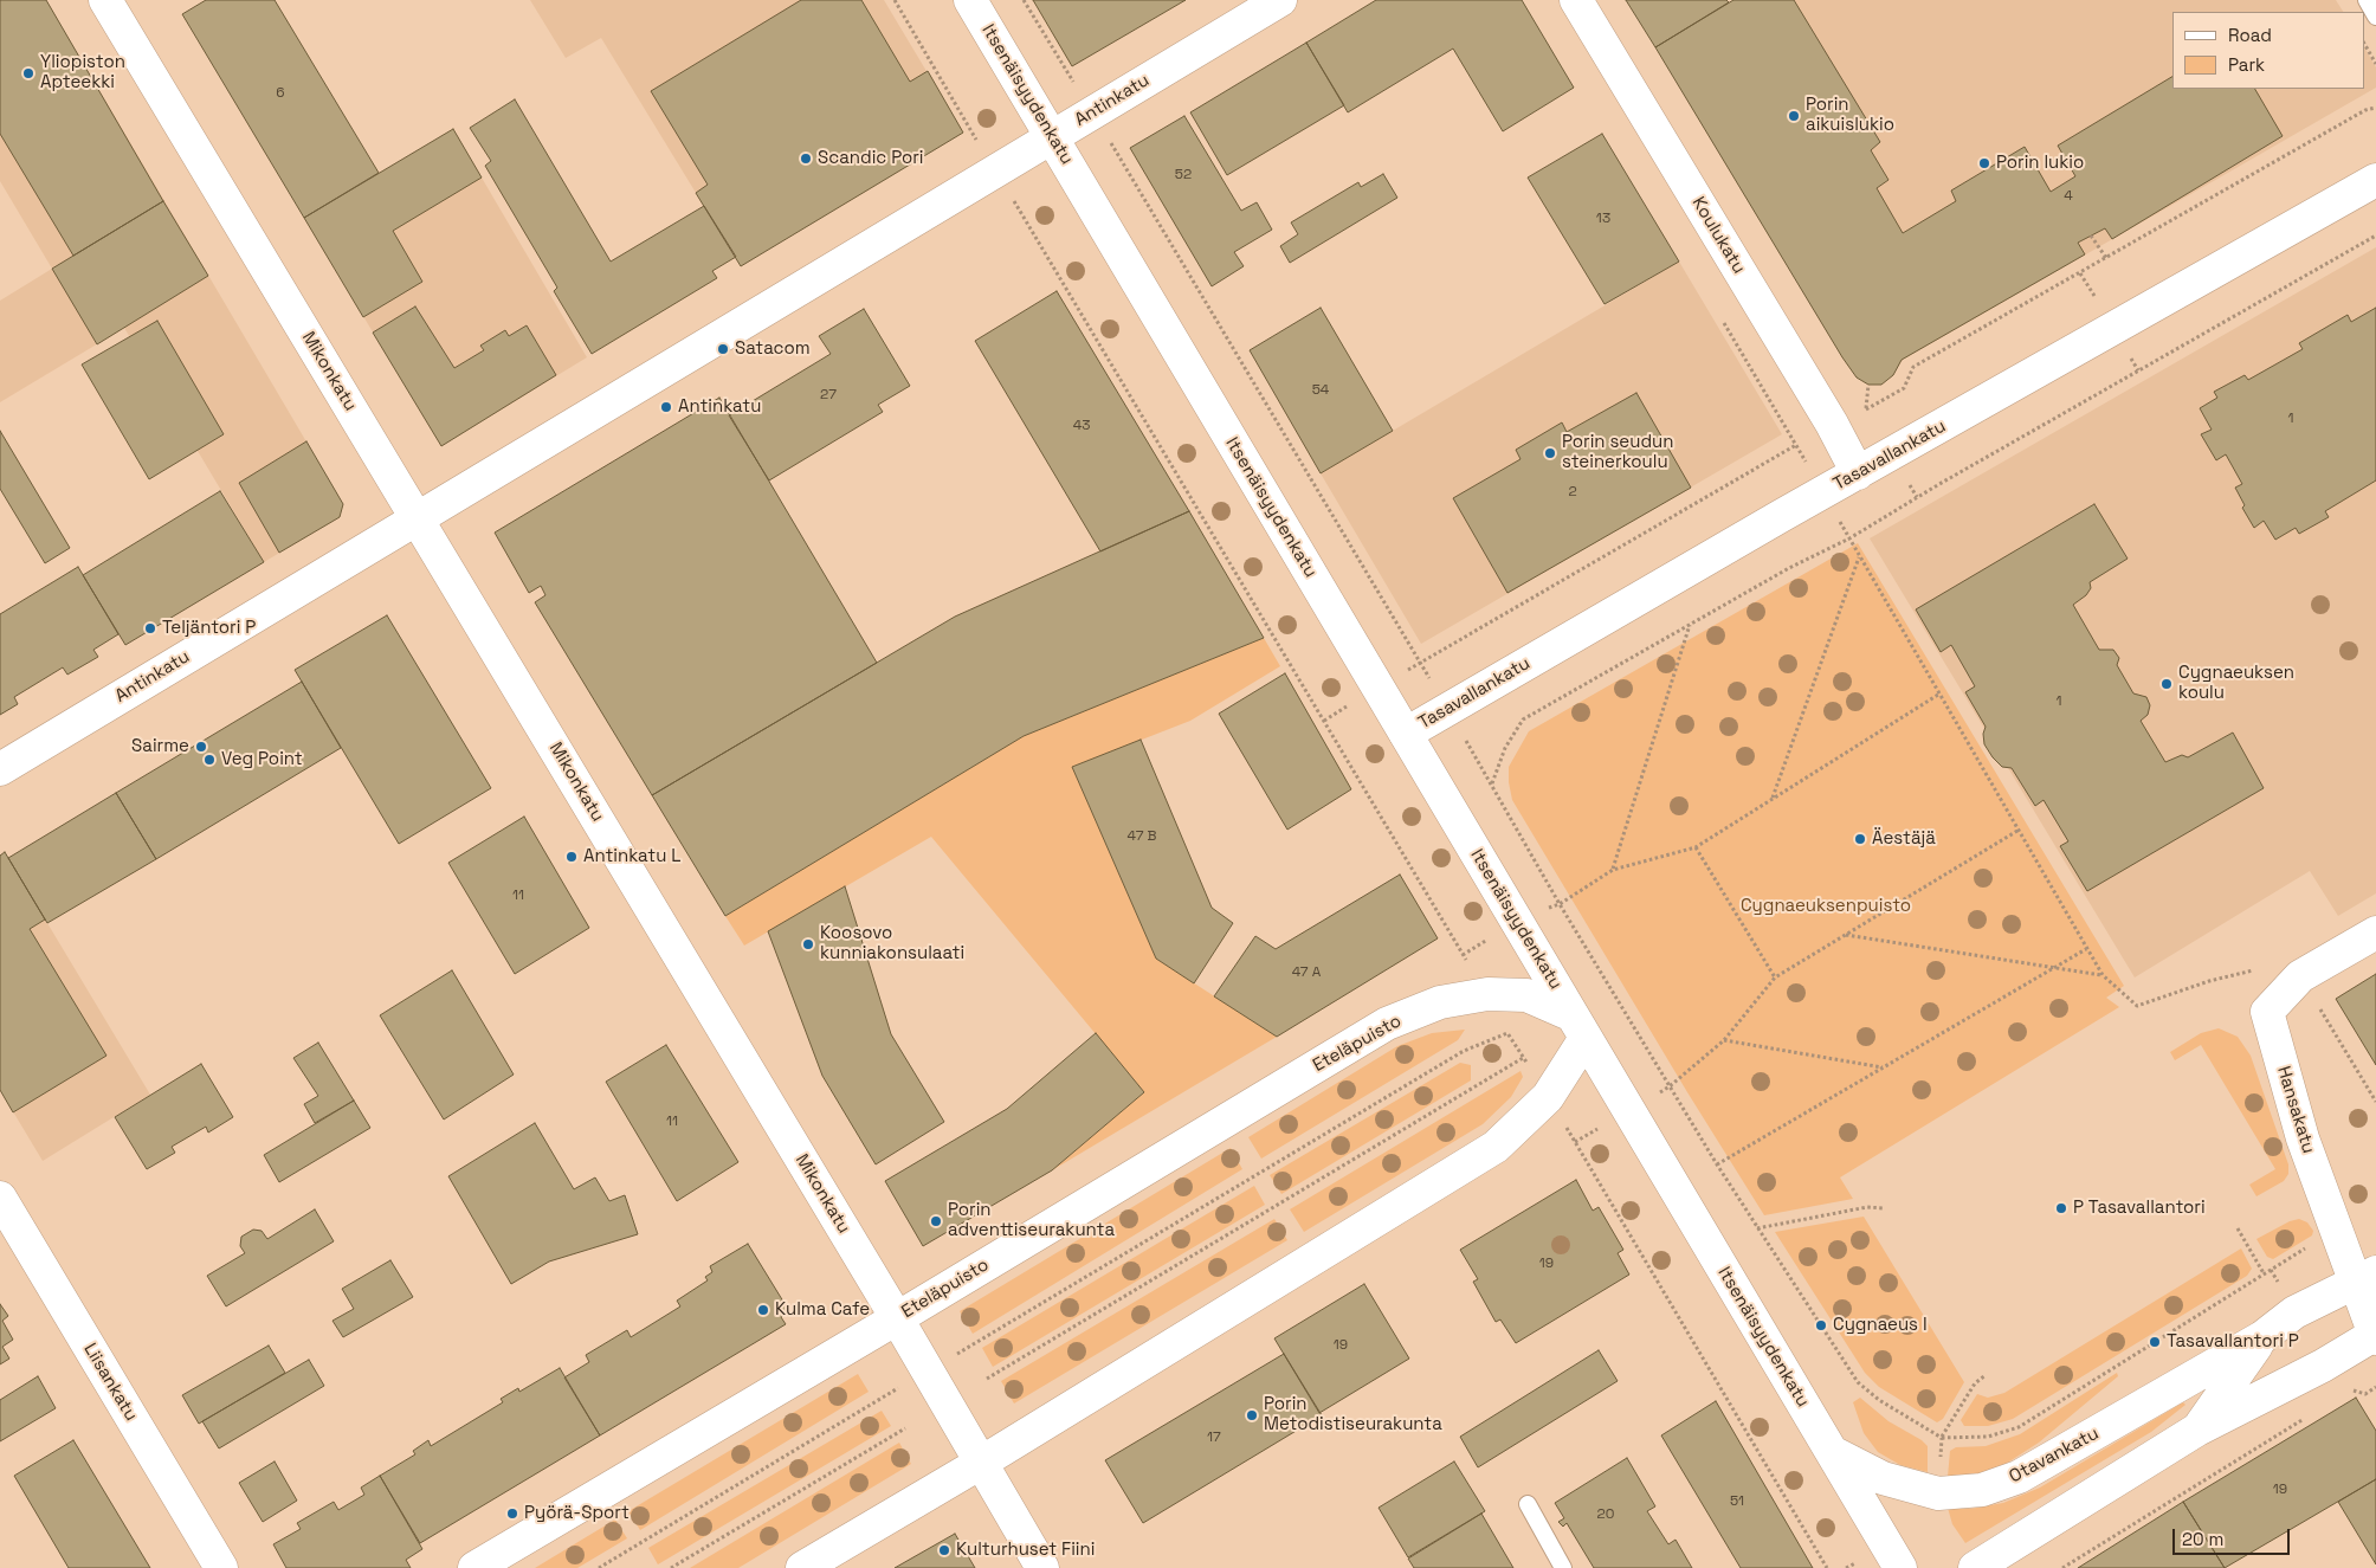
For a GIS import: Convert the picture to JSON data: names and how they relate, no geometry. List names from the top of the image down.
{
  "streets": {
    "street": [
      "Itsenäisyydenkatu",
      "Antinkatu",
      "Koulukatu",
      "Mikonkatu",
      "Tasavallankatu",
      "Eteläpuisto",
      "Hansakatu",
      "Liisankatu",
      "Otavankatu"
    ]
  },
  "crossings": [
    ["Itsenäisyydenkatu", "Antinkatu"],
    ["Itsenäisyydenkatu", "Tasavallankatu"],
    ["Itsenäisyydenkatu", "Eteläpuisto"],
    ["Itsenäisyydenkatu", "Otavankatu"],
    ["Antinkatu", "Mikonkatu"],
    ["Koulukatu", "Tasavallankatu"],
    ["Mikonkatu", "Eteläpuisto"],
    ["Hansakatu", "Otavankatu"]
  ],
  "parks": ["Cygnaeuksenpuisto"],
  "places": [
    "Yliopiston Apteekki",
    "Porin aikuislukio",
    "Scandic Pori",
    "Porin lukio",
    "Satacom",
    "Antinkatu",
    "Porin seudun steinerkoulu",
    "Teljäntori P",
    "Cygnaeuksen koulu",
    "Sairme",
    "Veg Point",
    "Äestäjä",
    "Antinkatu L",
    "Koosovo kunniakonsulaati",
    "P Tasavallantori",
    "Porin adventtiseurakunta",
    "Kulma Cafe",
    "Cygnaeus I",
    "Tasavallantori P",
    "Porin Metodistiseurakunta",
    "Pyörä-Sport",
    "Kulturhuset Fiini"
  ],
  "house_numbers": [
    "6",
    "52",
    "4",
    "13",
    "54",
    "27",
    "1",
    "43",
    "2",
    "1",
    "47 B",
    "11",
    "47 A",
    "11",
    "19",
    "19",
    "17",
    "19",
    "51",
    "20"
  ],
  "legend": ["Road", "Park"],
  "scale_bar": "20 m"
}
